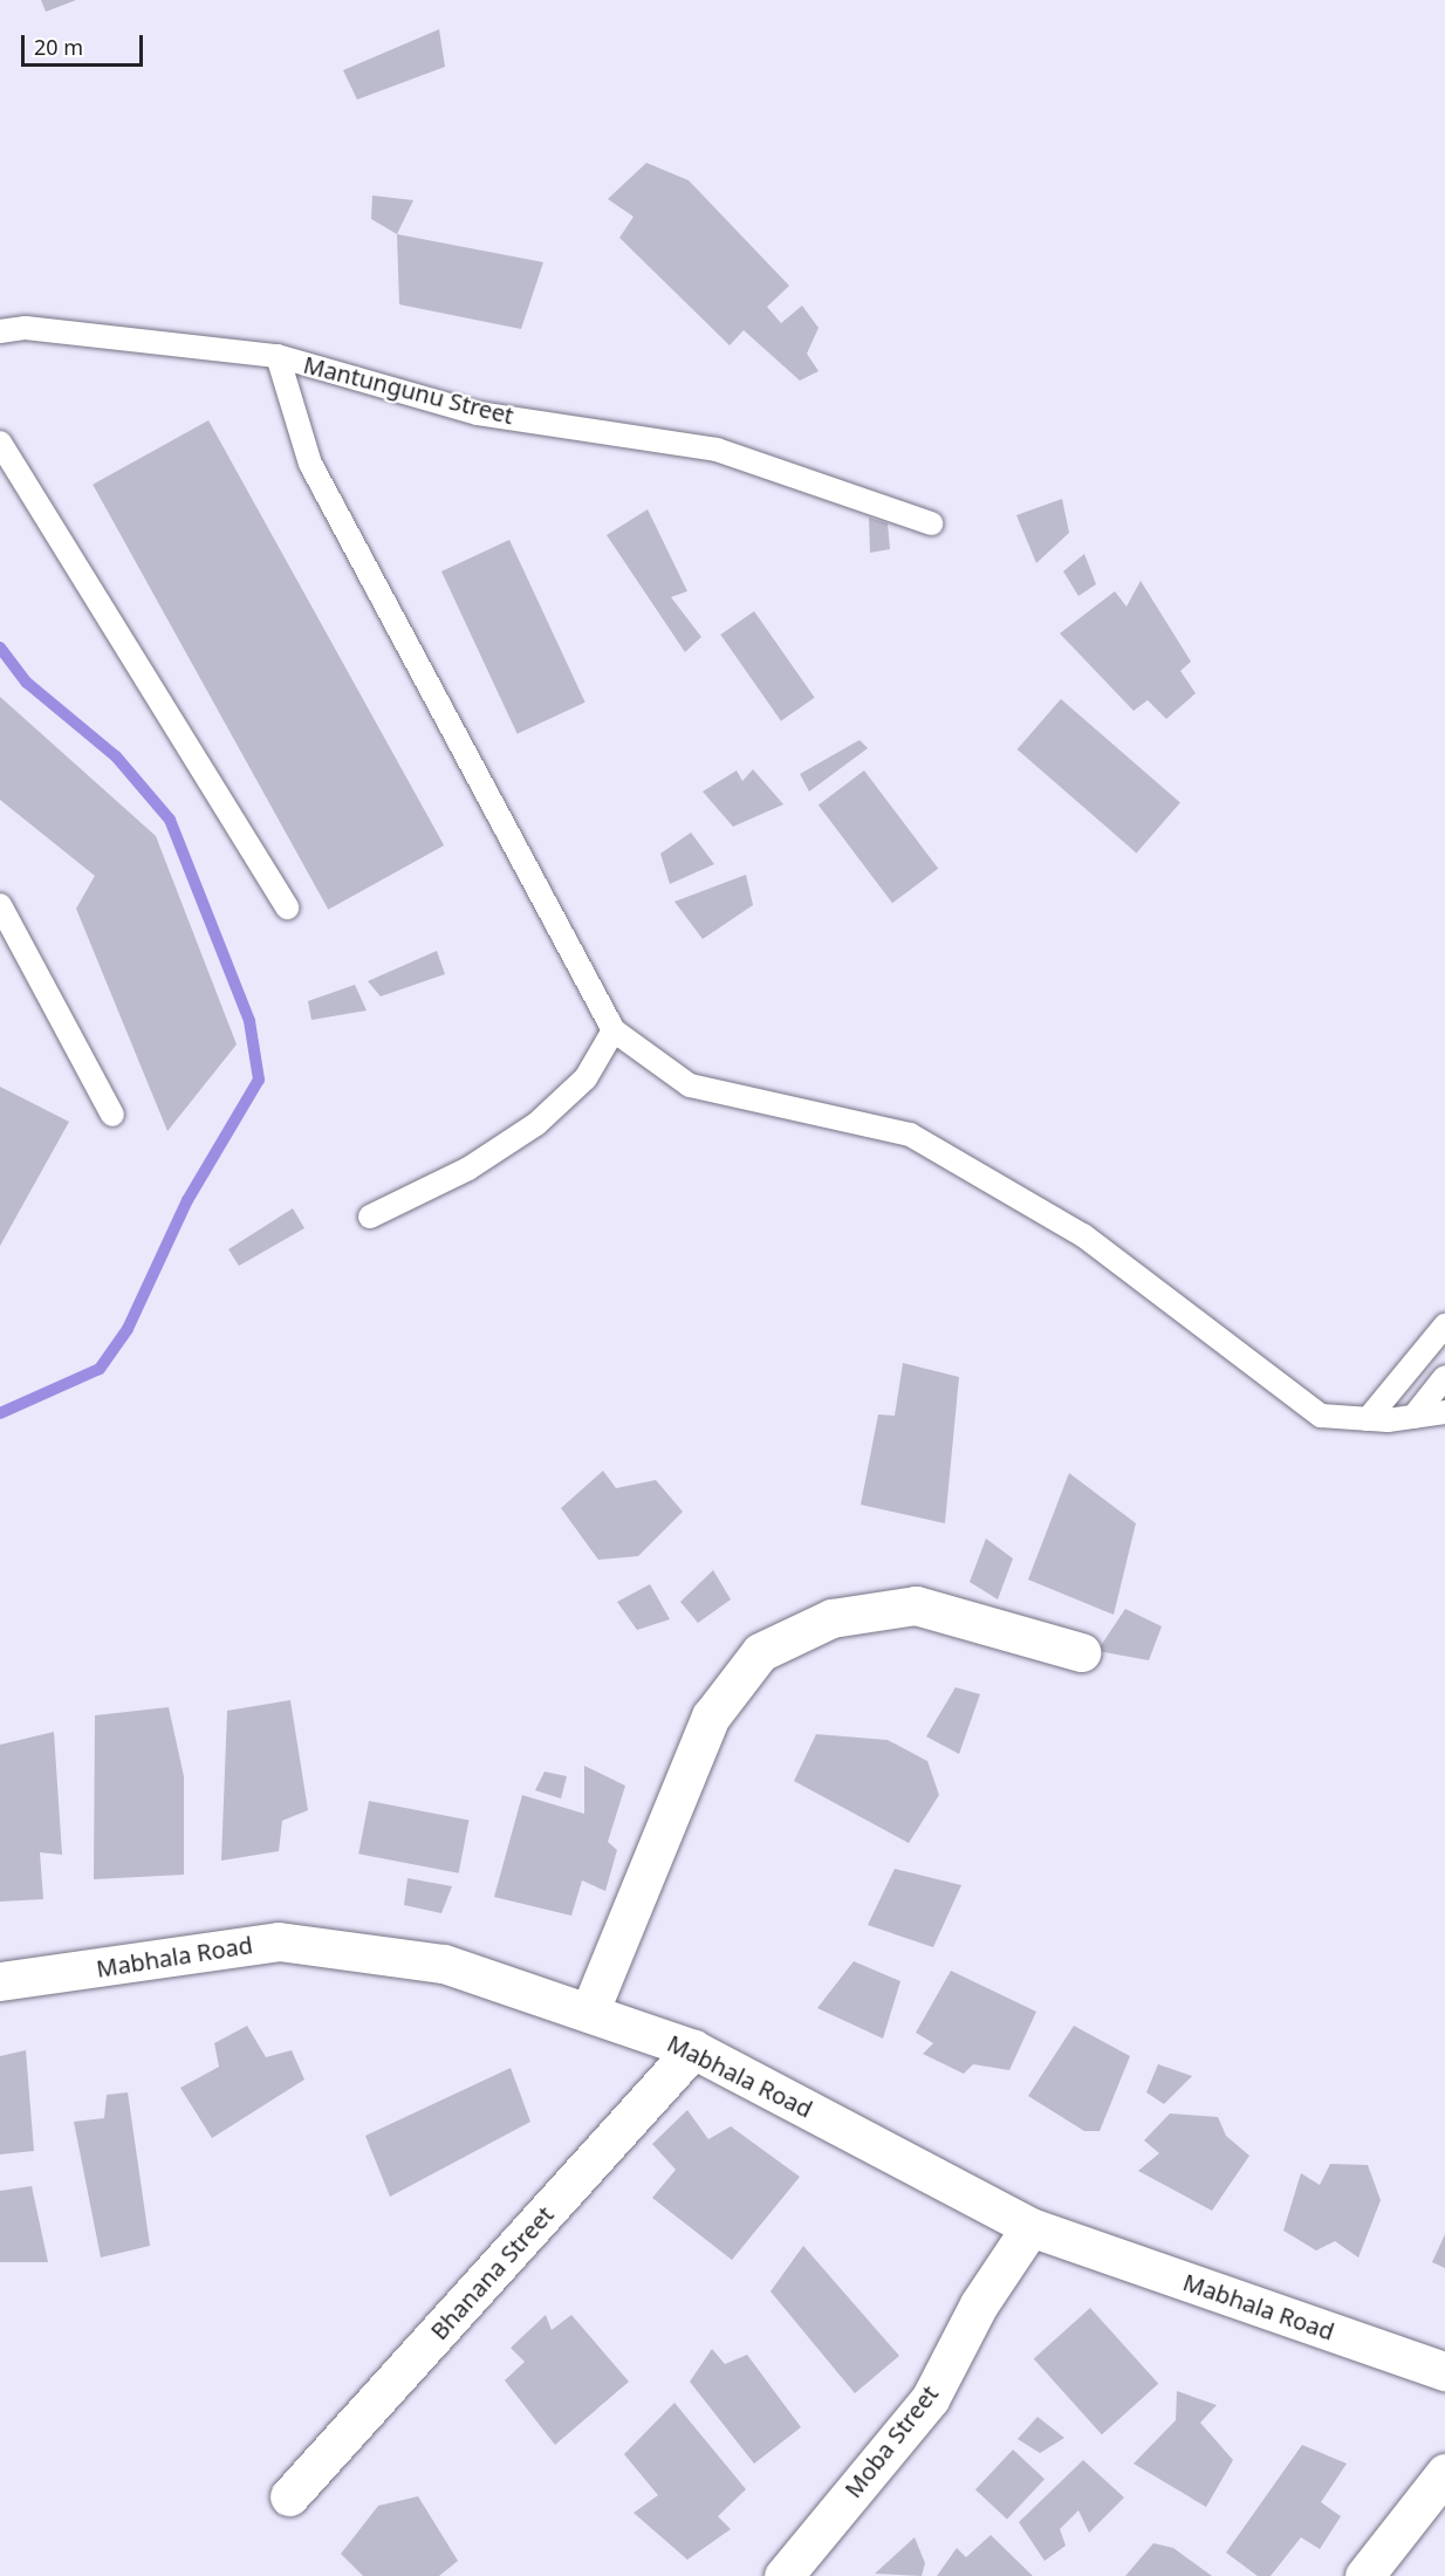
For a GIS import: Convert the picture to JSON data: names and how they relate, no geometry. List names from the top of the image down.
{
  "streets": {
    "street": ["Mabhala Road", "Bhanana Street", "Moba Street"],
    "lane": ["Mantungunu Street"]
  },
  "crossings": [
    ["Mabhala Road", "Bhanana Street"],
    ["Mabhala Road", "Moba Street"]
  ],
  "scale_bar": "20 m"
}
